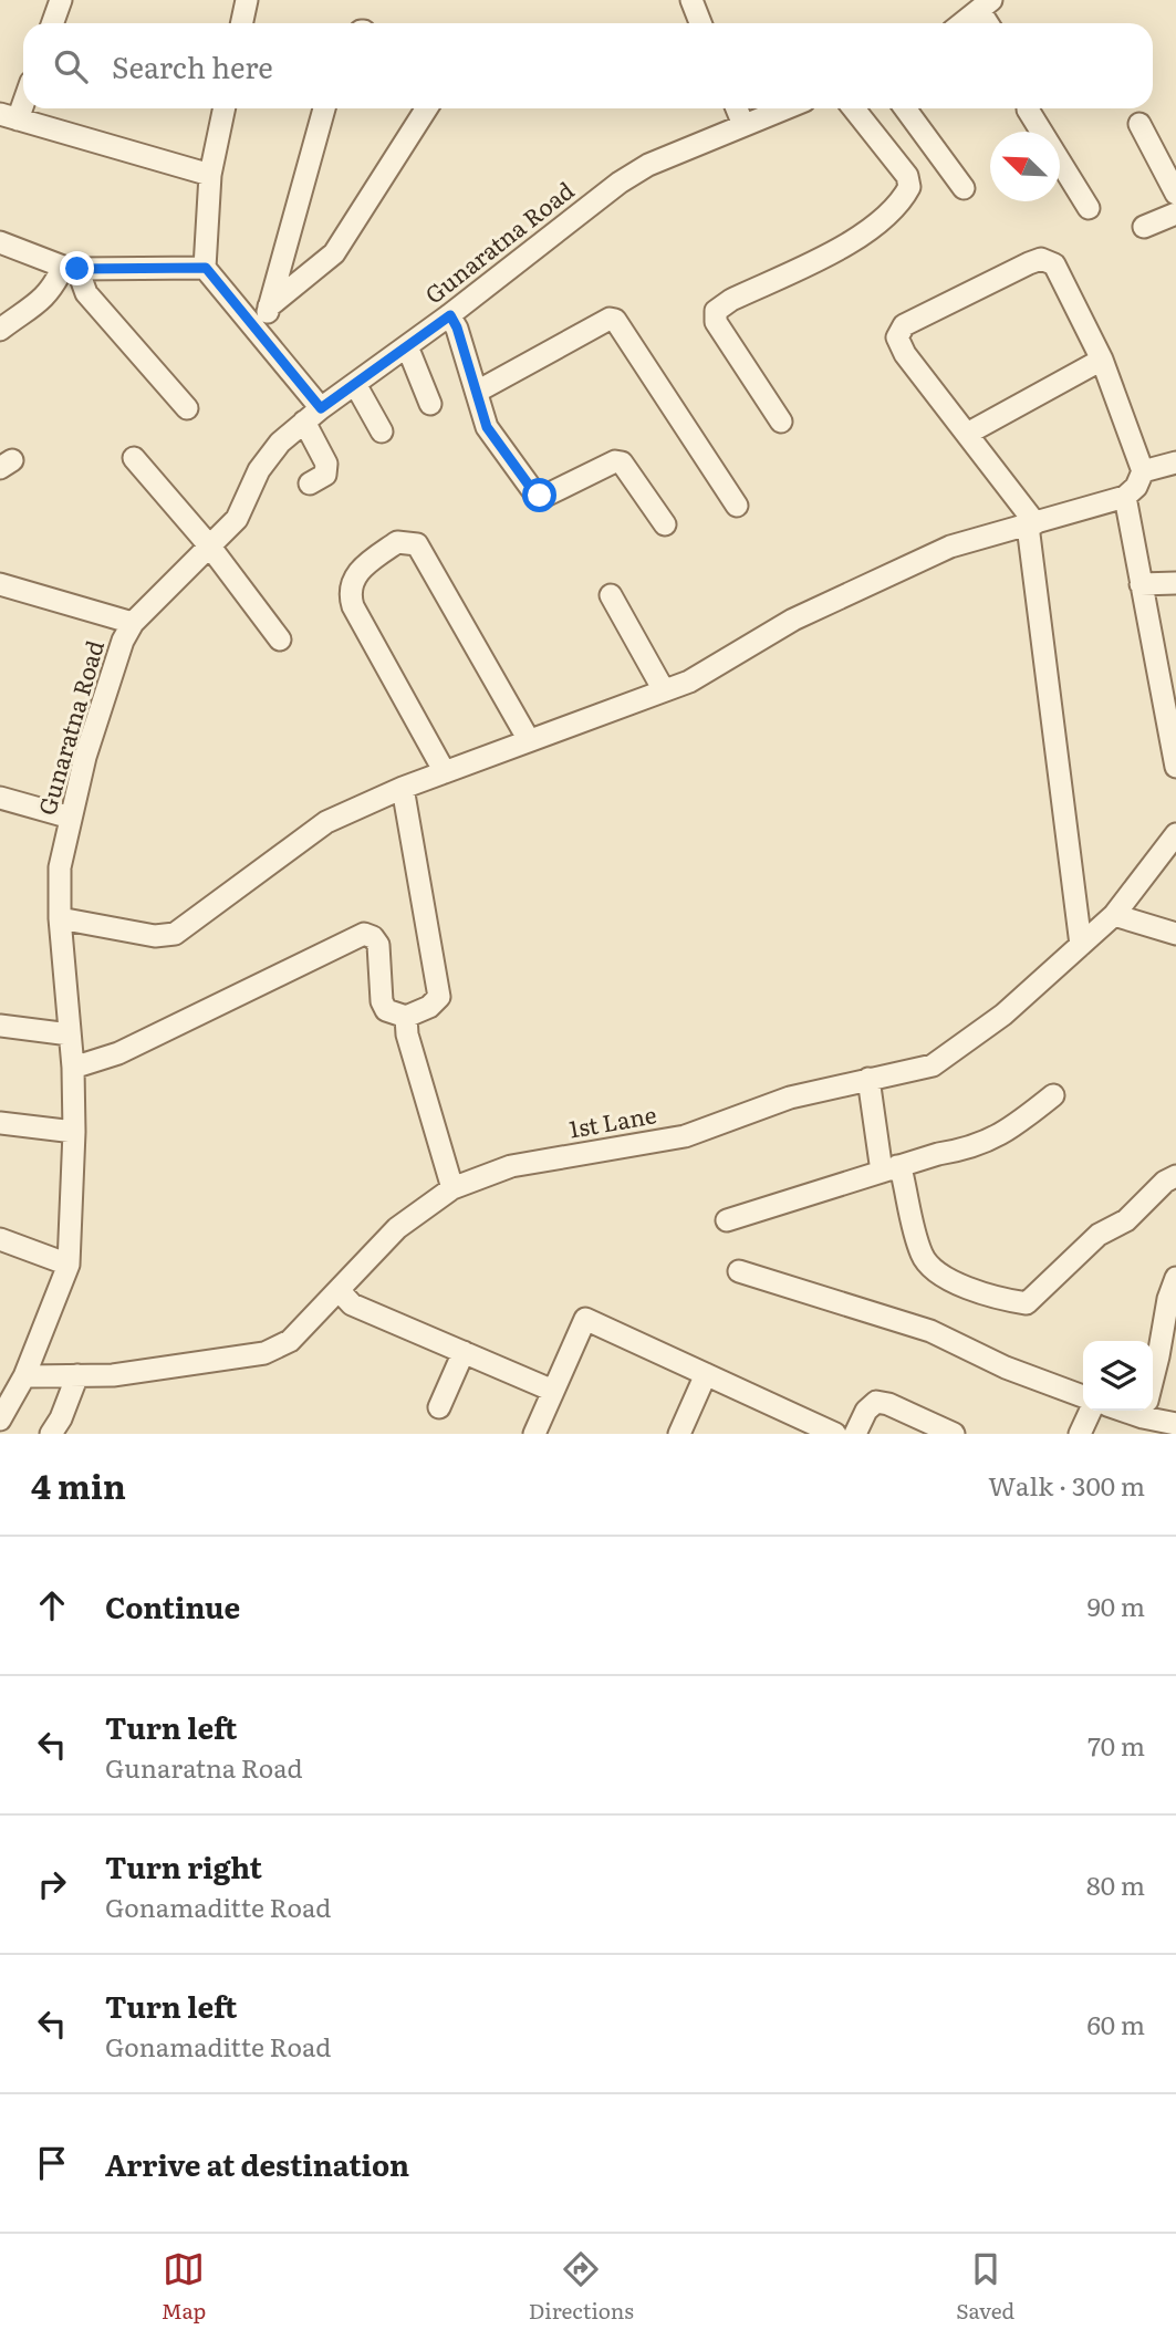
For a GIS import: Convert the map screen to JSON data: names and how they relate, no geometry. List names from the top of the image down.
{
  "streets": {
    "street": ["Gunaratna Road", "1st Lane"]
  },
  "crossings": [
    ["Gunaratna Road", "1st Lane"]
  ],
  "north": "top left",
  "page": {
    "search": "Search here",
    "heading": ["4 min", "Walk · 300 m"],
    "list": [
      ["Continue", "90 m"],
      ["Turn left", "Gunaratna Road", "70 m"],
      ["Turn right", "Gonamaditte Road", "80 m"],
      ["Turn left", "Gonamaditte Road", "60 m"],
      "Arrive at destination"
    ],
    "nav": ["Map", "Directions", "Saved"]
  }
}
